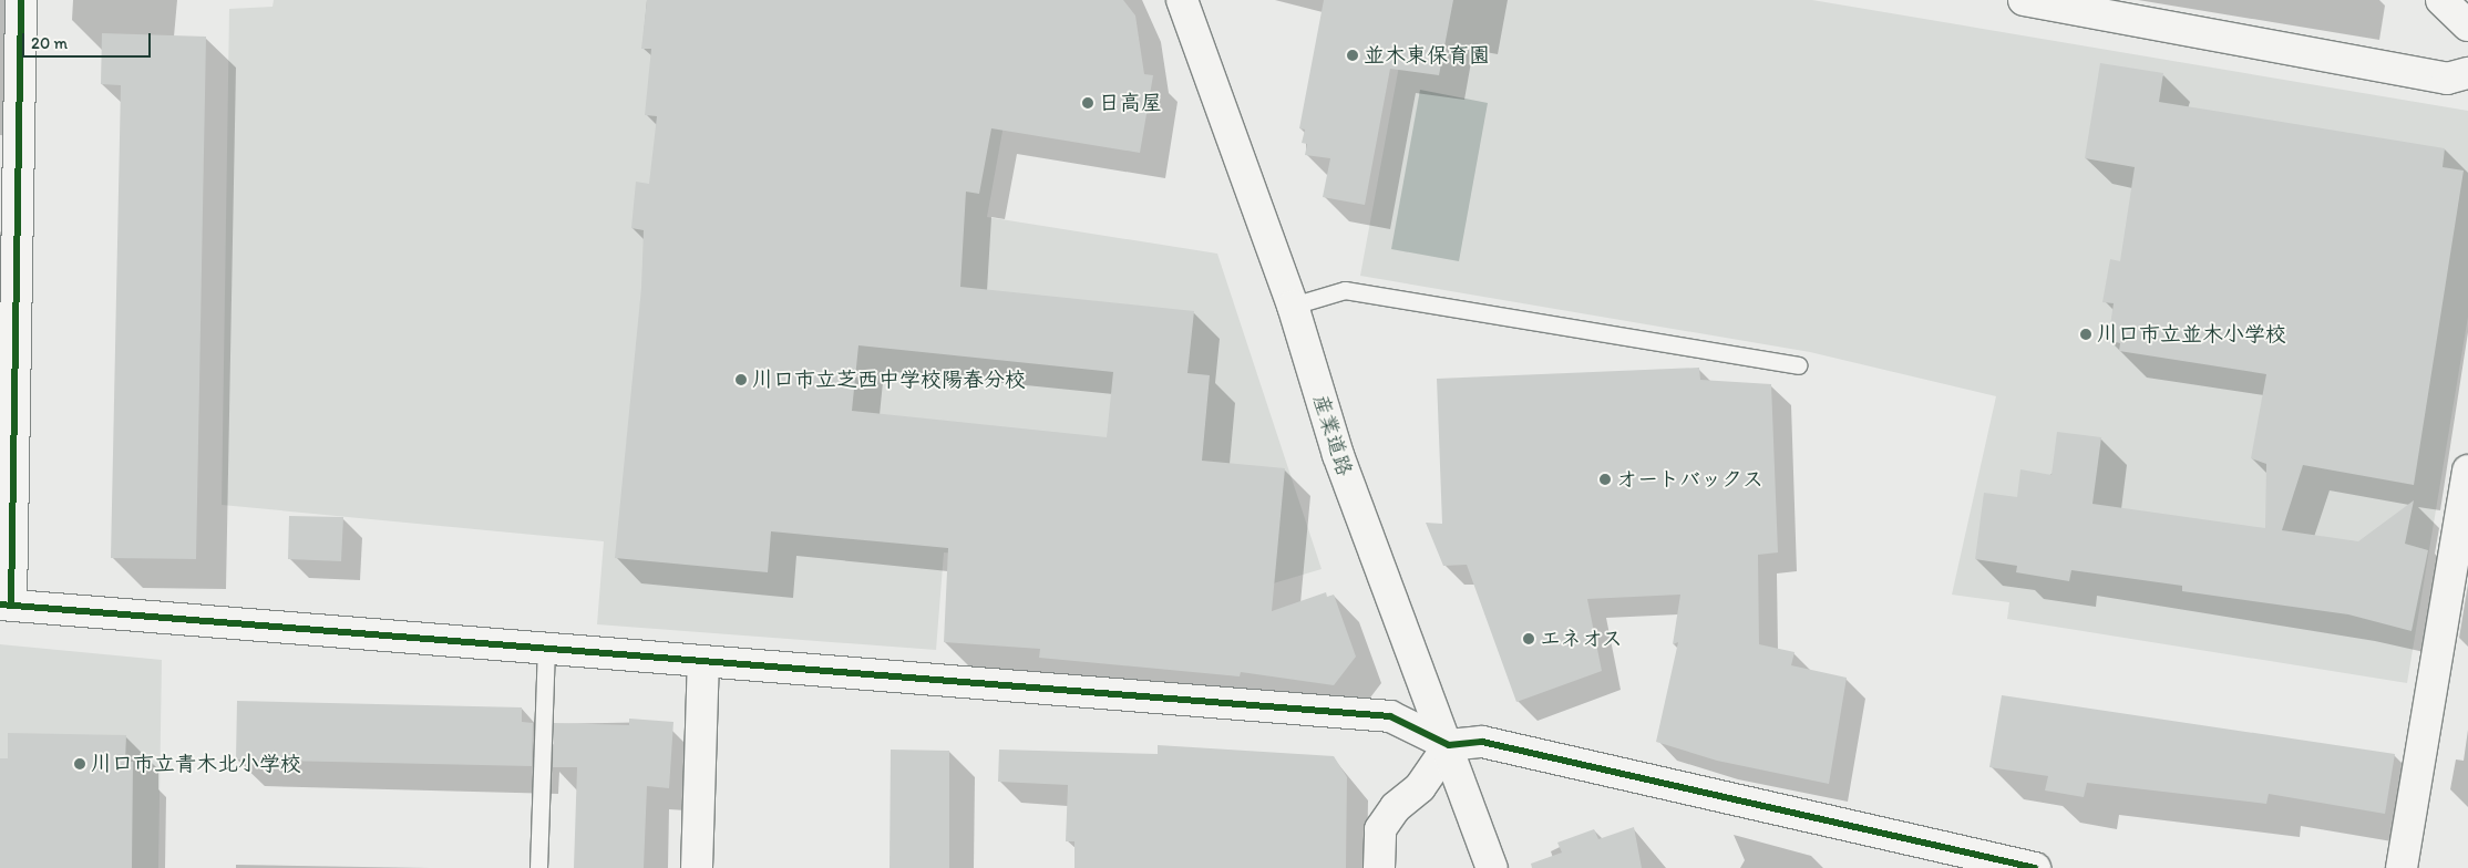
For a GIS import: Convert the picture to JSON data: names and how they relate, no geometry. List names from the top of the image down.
{
  "streets": {
    "street": ["産業道路"]
  },
  "places": [
    "並木東保育園",
    "日高屋",
    "川口市立並木小学校",
    "川口市立芝西中学校陽春分校",
    "オートバックス",
    "エネオス",
    "川口市立青木北小学校"
  ],
  "scale_bar": "20 m"
}
